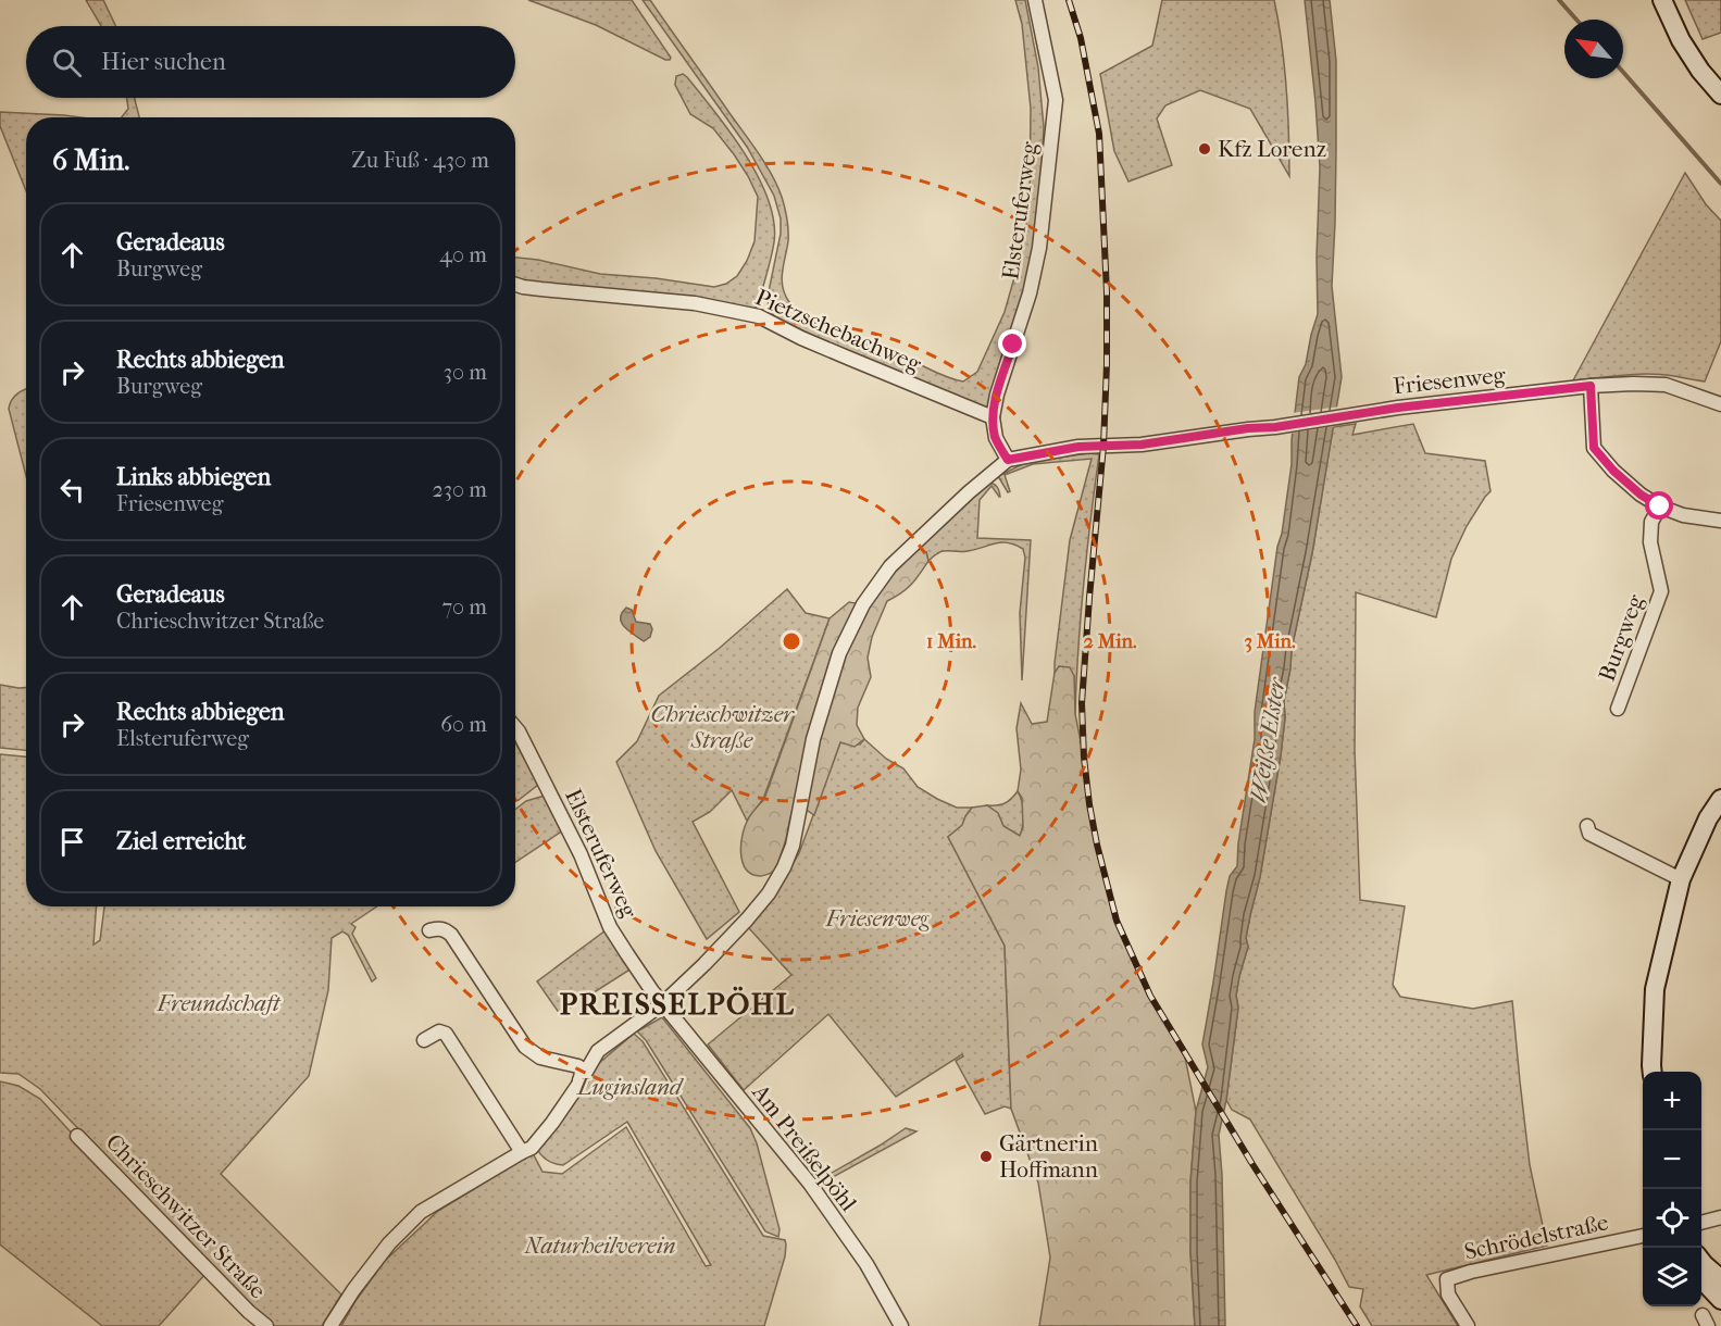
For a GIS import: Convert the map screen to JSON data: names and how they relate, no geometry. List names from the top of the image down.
{
  "streets": {
    "street": [
      "Elsteruferweg",
      "Pietzschebachweg",
      "Friesenweg",
      "Burgweg",
      "Am Preißelpöhl",
      "Chrieschwitzer Straße",
      "Schrödelstraße"
    ]
  },
  "crossings": [
    ["Elsteruferweg", "Pietzschebachweg"],
    ["Elsteruferweg", "Friesenweg"],
    ["Elsteruferweg", "Am Preißelpöhl"]
  ],
  "districts": ["PREISSELPÖHL"],
  "water": ["Weiße Elster"],
  "parks": [
    "Chrieschwitzer Straße",
    "Friesenweg",
    "Freundschaft",
    "Luginsland",
    "Naturheilverein"
  ],
  "places": ["Kfz Lorenz", "Gärtnerin Hoffmann"],
  "north": "top left",
  "page": {
    "search": "Hier suchen",
    "heading": ["6 Min.", "Zu Fuß · 430 m"],
    "list": [
      ["Geradeaus", "Burgweg", "40 m"],
      ["Rechts abbiegen", "Burgweg", "30 m"],
      ["Links abbiegen", "Friesenweg", "230 m"],
      ["Geradeaus", "Chrieschwitzer Straße", "70 m"],
      ["Rechts abbiegen", "Elsteruferweg", "60 m"],
      "Ziel erreicht"
    ],
    "map_buttons": ["+", "−"]
  },
  "rings": ["1 Min.", "2 Min.", "3 Min."]
}
